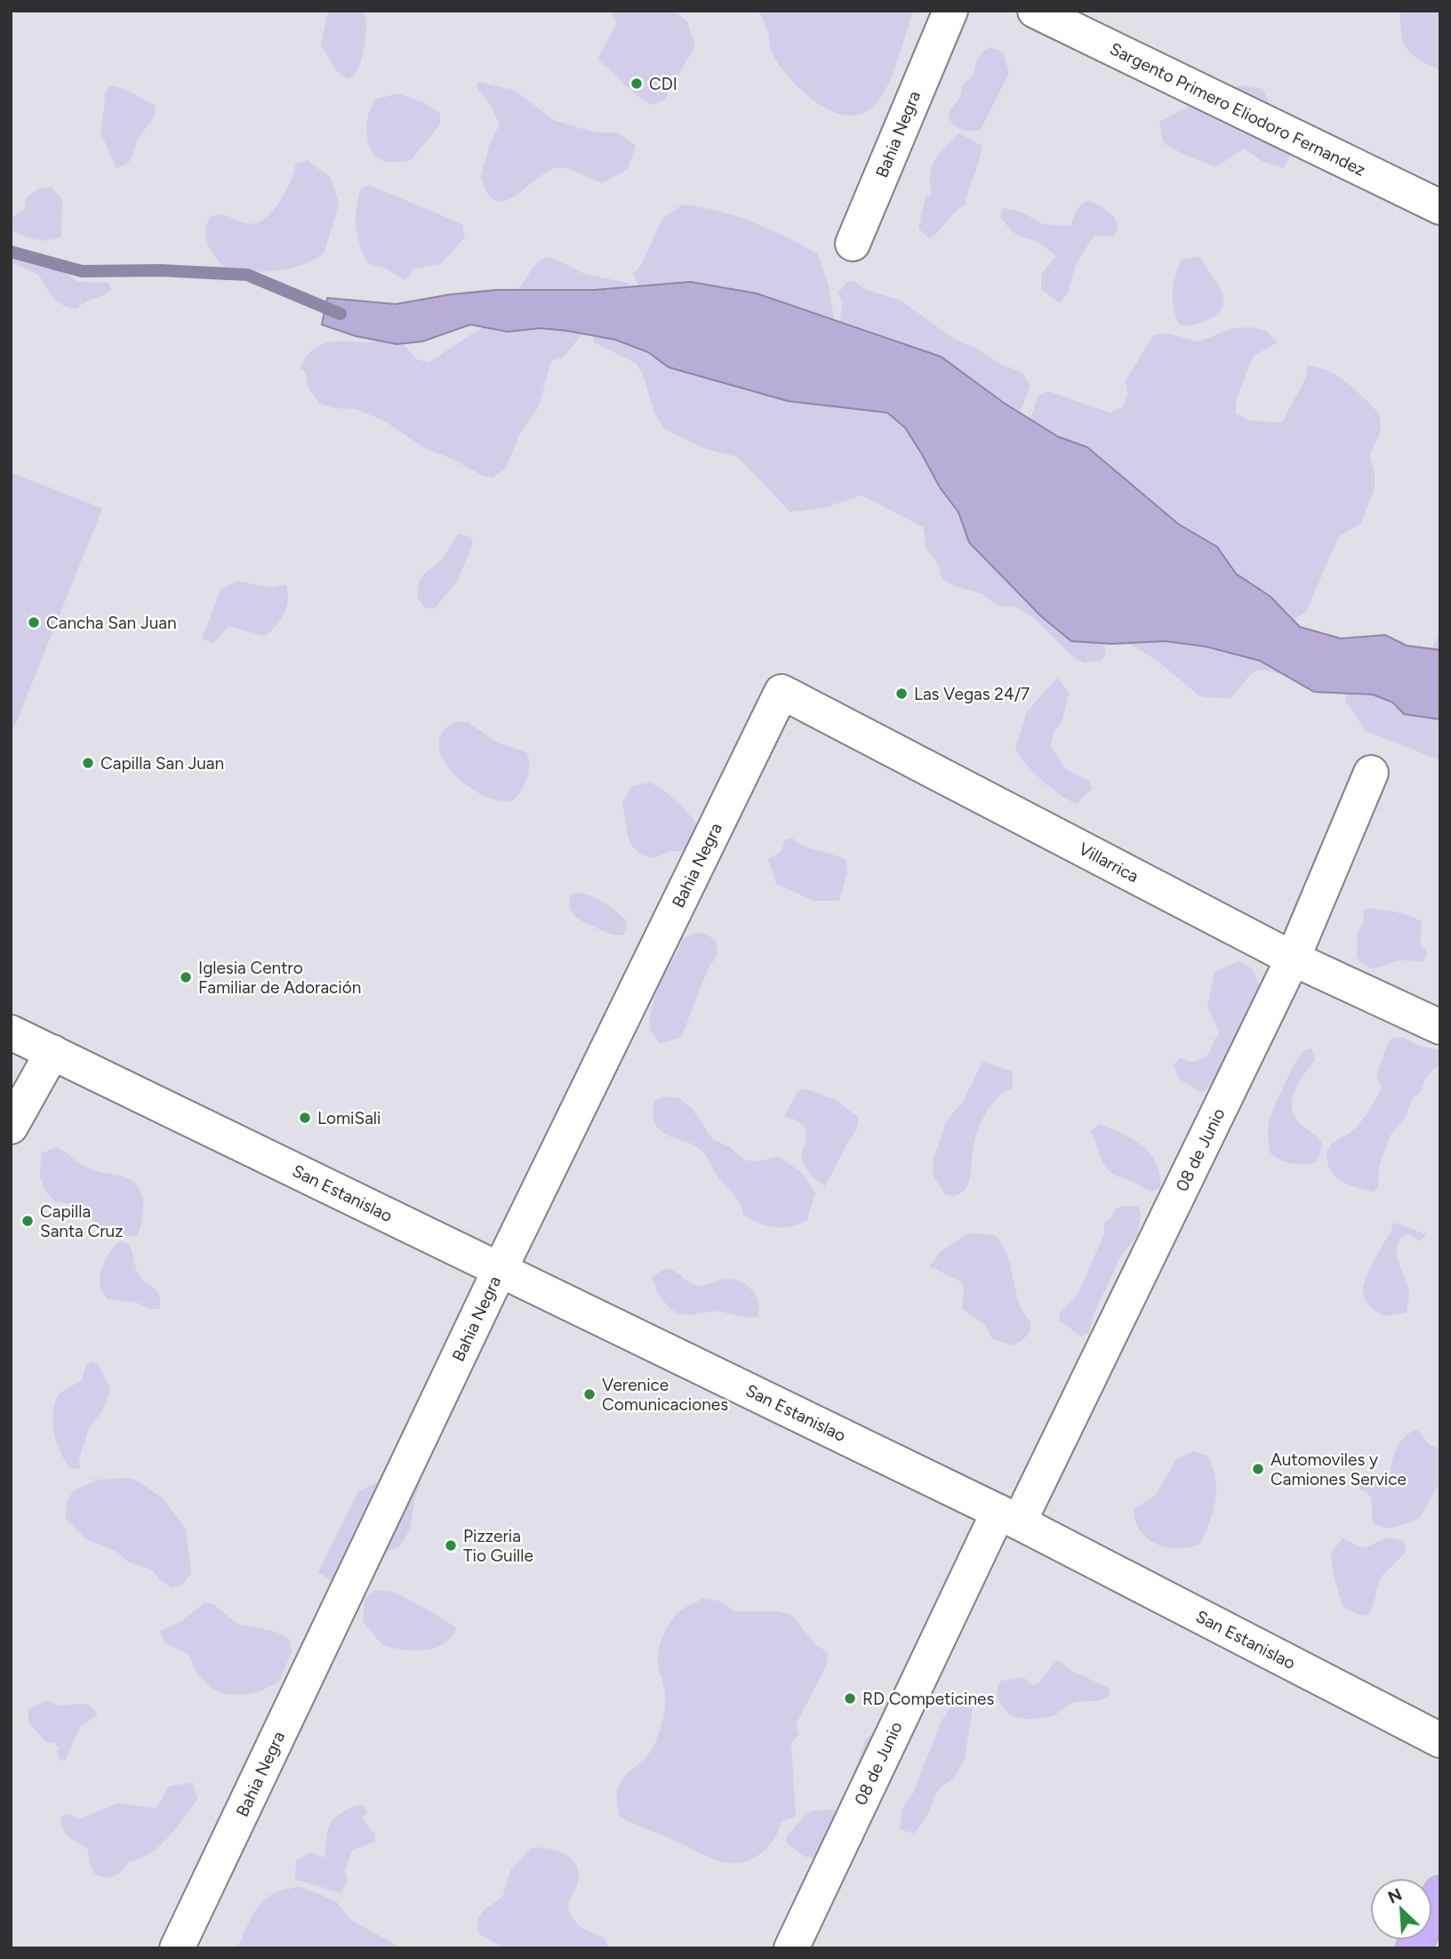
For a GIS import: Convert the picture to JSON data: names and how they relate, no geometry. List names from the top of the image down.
{
  "streets": {
    "street": [
      "Sargento Primero Eliodoro Fernandez",
      "Bahia Negra",
      "Villarrica",
      "08 de Junio",
      "San Estanislao"
    ]
  },
  "crossings": [
    ["Bahia Negra", "Villarrica"],
    ["Bahia Negra", "San Estanislao"],
    ["Villarrica", "08 de Junio"],
    ["08 de Junio", "San Estanislao"]
  ],
  "places": [
    "CDI",
    "Cancha San Juan",
    "Las Vegas 24/7",
    "Capilla San Juan",
    "Iglesia Centro Familiar de Adoración",
    "LomiSali",
    "Capilla Santa Cruz",
    "Verenice Comunicaciones",
    "Automoviles y Camiones Service",
    "Pizzeria Tio Guille",
    "RD Competicines"
  ],
  "north": "top left"
}
